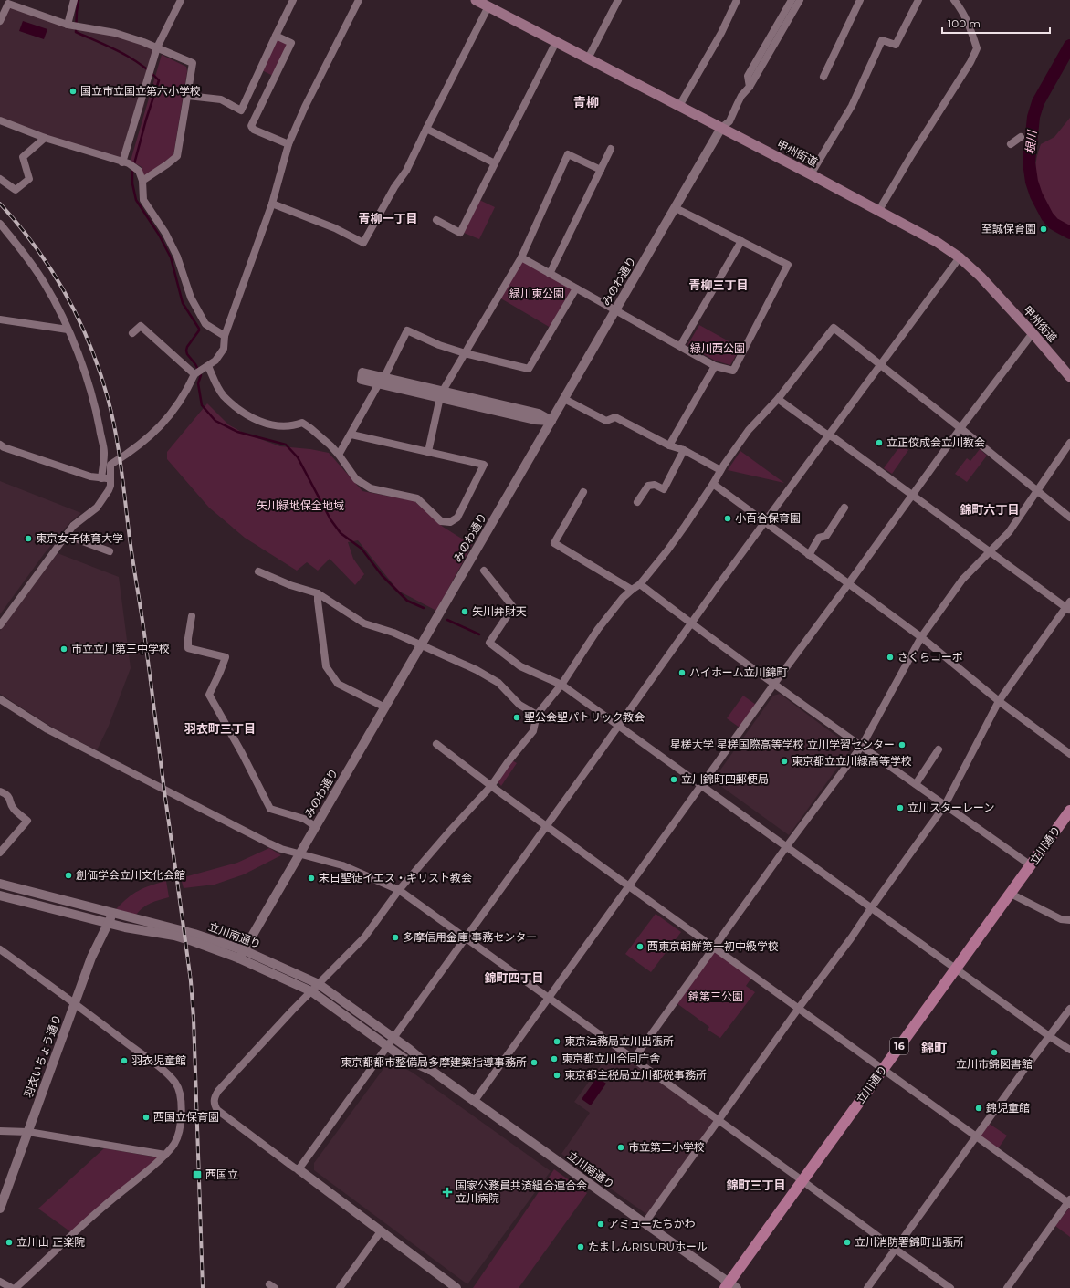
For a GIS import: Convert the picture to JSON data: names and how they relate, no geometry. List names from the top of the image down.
{
  "streets": {
    "main road": ["甲州街道", "立川通り", "16"],
    "street": ["みのわ通り", "立川南通り", "羽衣いちょう通り"]
  },
  "crossings": [
    ["甲州街道", "みのわ通り"],
    ["みのわ通り", "立川南通り"],
    ["立川通り", "立川南通り"],
    ["立川南通り", "羽衣いちょう通り"]
  ],
  "districts": [
    "青柳",
    "青柳一丁目",
    "青柳三丁目",
    "錦町六丁目",
    "羽衣町三丁目",
    "錦町四丁目",
    "錦町",
    "錦町三丁目"
  ],
  "water": ["根川"],
  "parks": [
    "緑川東公園",
    "緑川西公園",
    "矢川緑地保全地域",
    "錦第三公園"
  ],
  "places": {
    "other": [
      "国立市立国立第六小学校",
      "至誠保育園",
      "立正佼成会立川教会",
      "小百合保育園",
      "東京女子体育大学",
      "矢川弁財天",
      "市立立川第三中学校",
      "さくらコーポ",
      "ハイホーム立川錦町",
      "聖公会聖パトリック教会",
      "星槎大学 星槎国際高等学校 立川学習センター",
      "東京都立立川緑高等学校",
      "立川錦町四郵便局",
      "立川スターレーン",
      "創価学会立川文化会館",
      "末日聖徒イエス・キリスト教会",
      "多摩信用金庫 事務センター",
      "西東京朝鮮第一初中級学校",
      "東京法務局立川出張所",
      "立川市錦図書館",
      "東京都立川合同庁舎",
      "羽衣児童館",
      "東京都都市整備局多摩建築指導事務所",
      "東京都主税局立川都税事務所",
      "錦児童館",
      "西国立保育園",
      "市立第三小学校",
      "アミューたちかわ",
      "立川山 正楽院",
      "立川消防署錦町出張所",
      "たましんRISURUホール"
    ],
    "transit": ["西国立"],
    "health": ["国家公務員共済組合連合会 立川病院"]
  },
  "scale_bar": "100 m"
}
